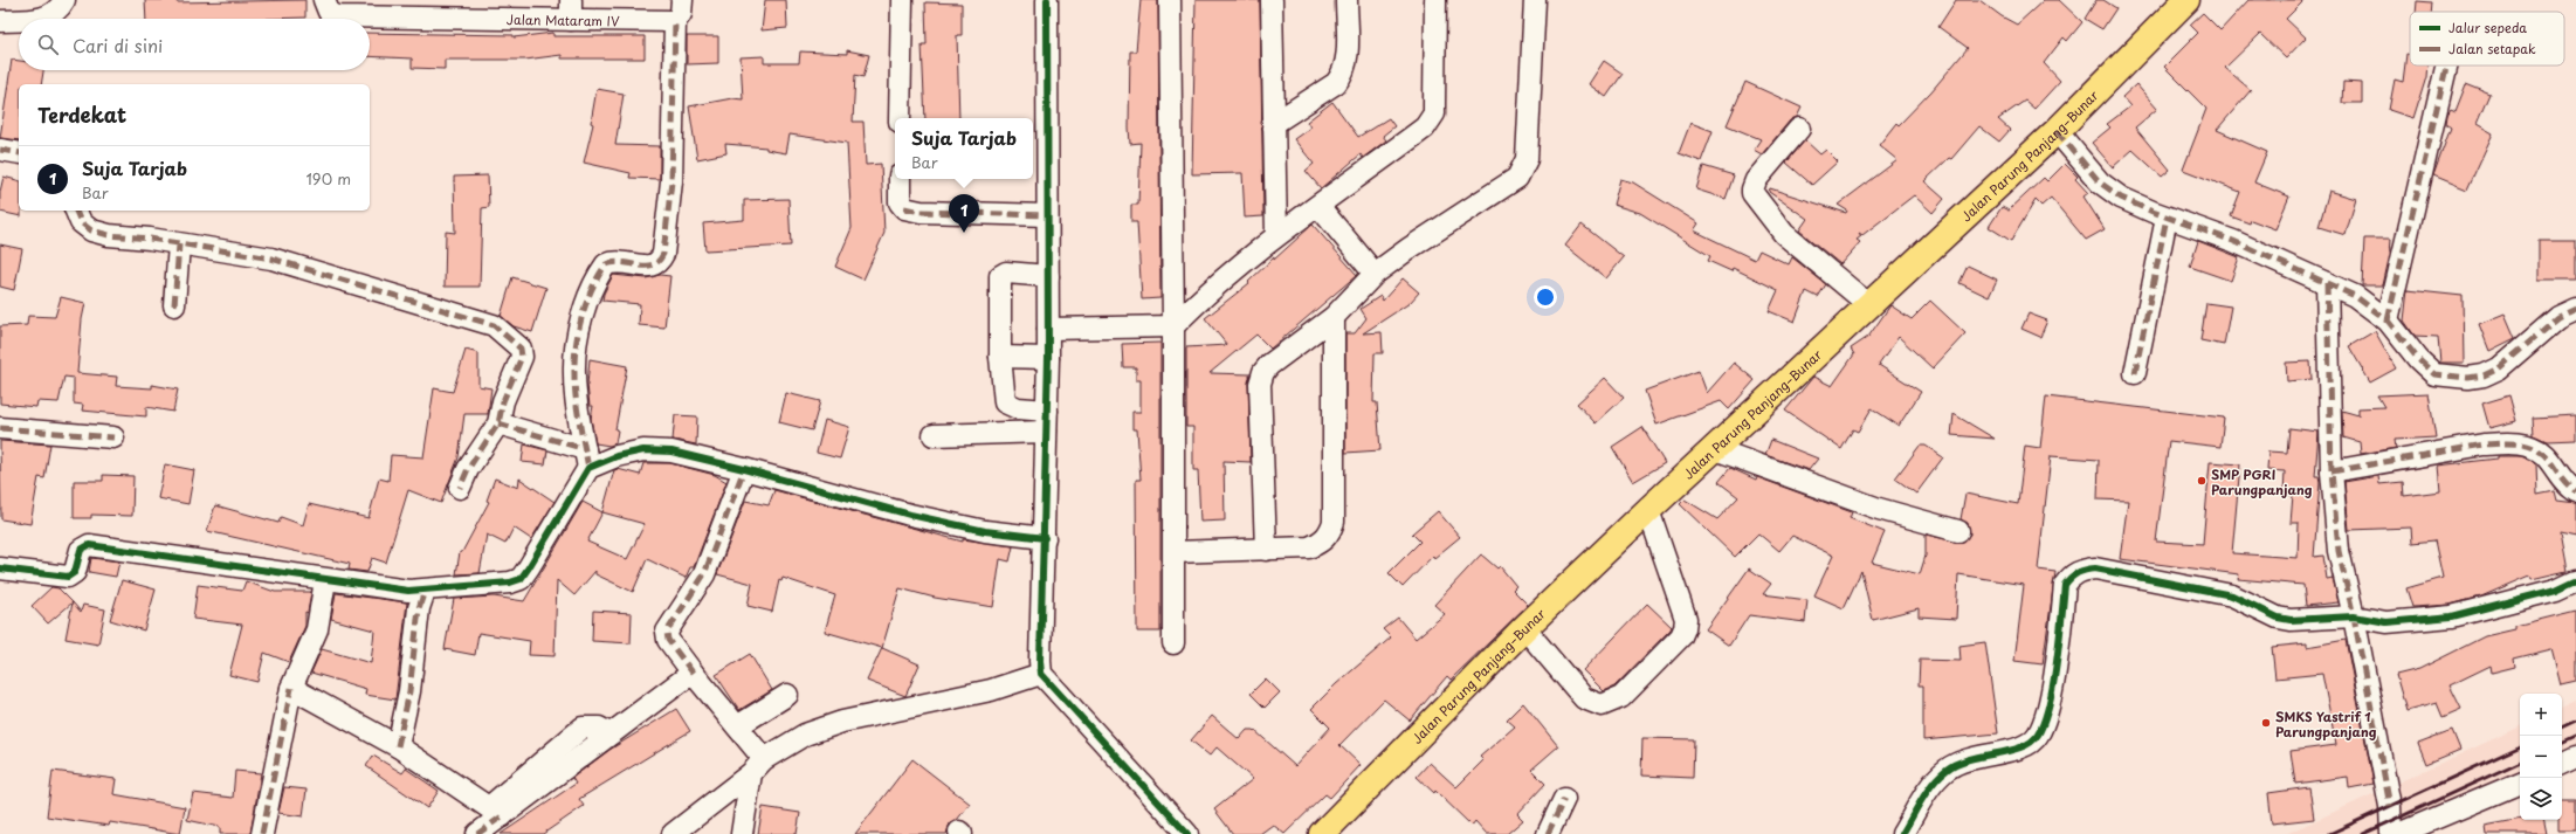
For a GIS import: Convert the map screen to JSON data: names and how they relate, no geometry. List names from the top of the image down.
{
  "streets": {
    "main road": ["Jalan Parung Panjang–Bunar"],
    "street": ["Jalan Mataram IV"]
  },
  "places": ["SMP PGRI Parungpanjang", "SMKS Yastrif 1 Parungpanjang"],
  "legend": ["Jalur sepeda", "Jalan setapak"],
  "page": {
    "search": "Cari di sini",
    "heading": "Terdekat",
    "popup": ["Suja Tarjab", "Bar"],
    "list": [
      {
        "mark": "1",
        "name": "Suja Tarjab",
        "note": "Bar",
        "value": "190 m"
      }
    ],
    "pins": "1",
    "map_buttons": ["+", "−"]
  }
}
